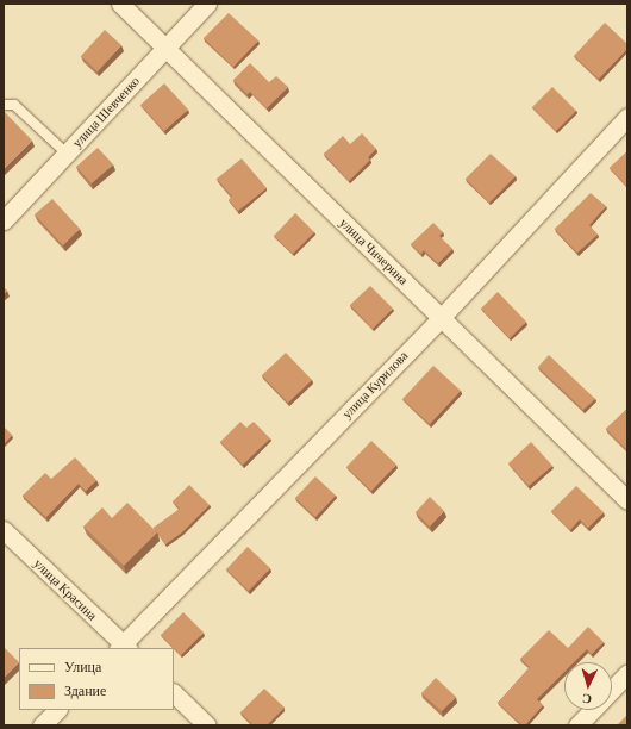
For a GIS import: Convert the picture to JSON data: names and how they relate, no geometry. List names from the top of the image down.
{
  "streets": {
    "street": [
      "улица Шевченко",
      "улица Чичерина",
      "улица Курилова",
      "улица Красина"
    ]
  },
  "crossings": [
    ["улица Шевченко", "улица Чичерина"],
    ["улица Чичерина", "улица Курилова"],
    ["улица Курилова", "улица Красина"]
  ],
  "legend": ["Улица", "Здание"],
  "north": "bottom"
}
